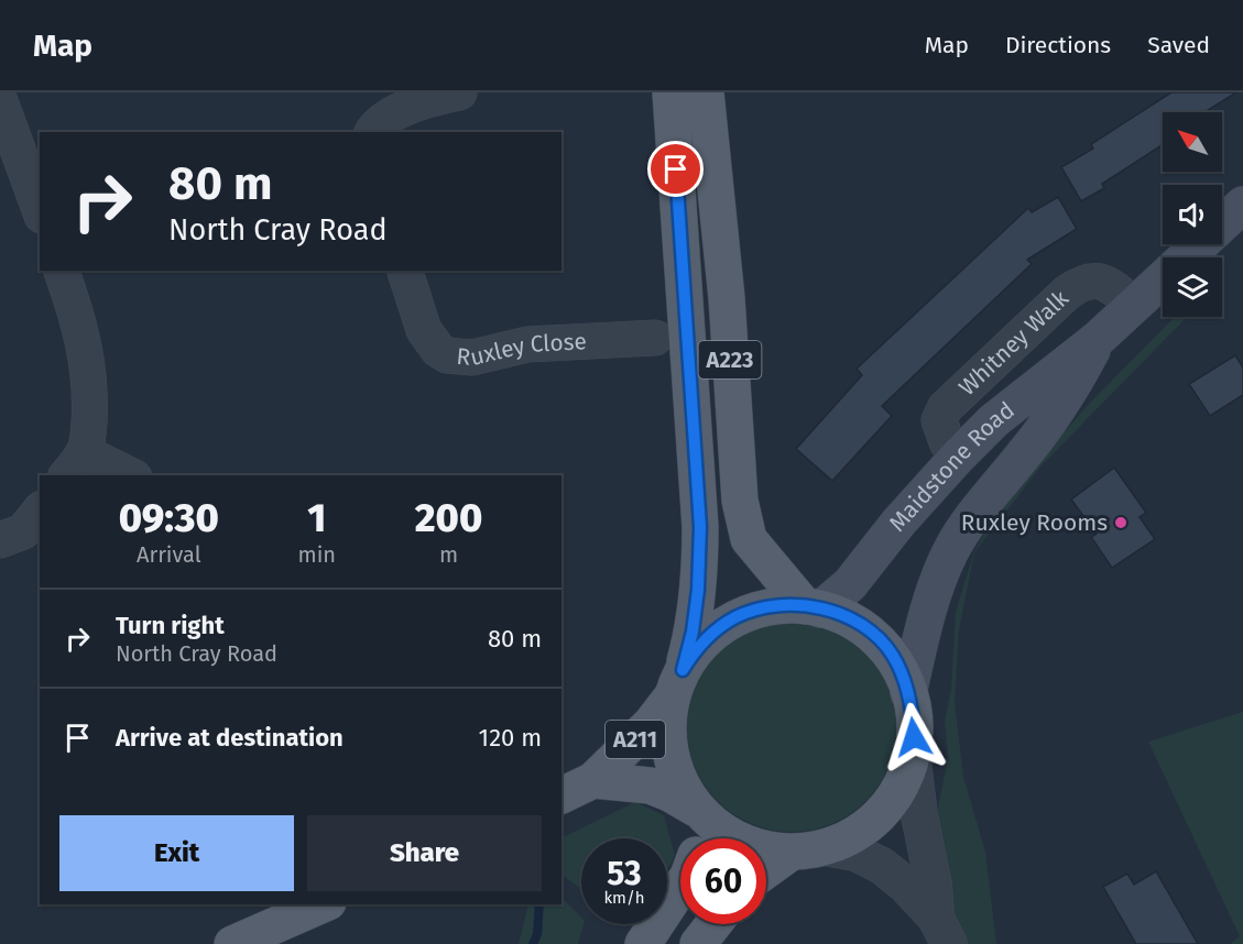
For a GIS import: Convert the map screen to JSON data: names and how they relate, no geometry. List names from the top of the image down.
{
  "streets": {
    "main road": ["A223", "Maidstone Road", "A211"],
    "street": ["Whitney Walk", "Ruxley Close"]
  },
  "crossings": [
    ["Whitney Walk", "Maidstone Road"],
    ["A223", "Maidstone Road"],
    ["A223", "A211"]
  ],
  "places": ["Ruxley Rooms"],
  "north": "top left",
  "page": {
    "header": "Map",
    "nav": ["Map", "Directions", "Saved"],
    "turn": ["80 m", "North Cray Road"],
    "eta": [
      "09:30",
      "Arrival",
      "1",
      "min",
      "200",
      "m"
    ],
    "list": [
      {
        "name": "Turn right",
        "note": "North Cray Road",
        "value": "80 m"
      },
      {
        "name": "Arrive at destination",
        "value": "120 m"
      }
    ],
    "buttons": ["Exit", "Share"],
    "speed": "53 km/h",
    "limit": "60"
  }
}
